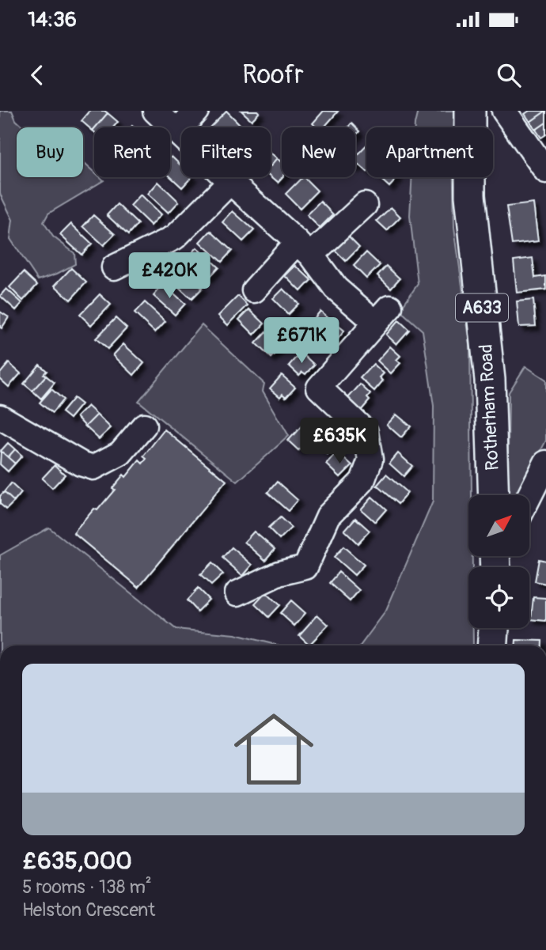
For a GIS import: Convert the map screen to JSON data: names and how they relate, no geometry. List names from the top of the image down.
{
  "streets": {
    "main road": ["A633", "Rotherham Road"]
  },
  "north": "top right",
  "page": {
    "status": "14:36",
    "header": "Roofr",
    "chip": [
      "Buy",
      "Rent",
      "Filters",
      "New",
      "Apartment"
    ],
    "price": ["£420K", "£671K", "£635K"],
    "list": [
      {
        "name": "£635,000",
        "note": "5 rooms · 138 m² · Helston Crescent"
      }
    ]
  }
}
